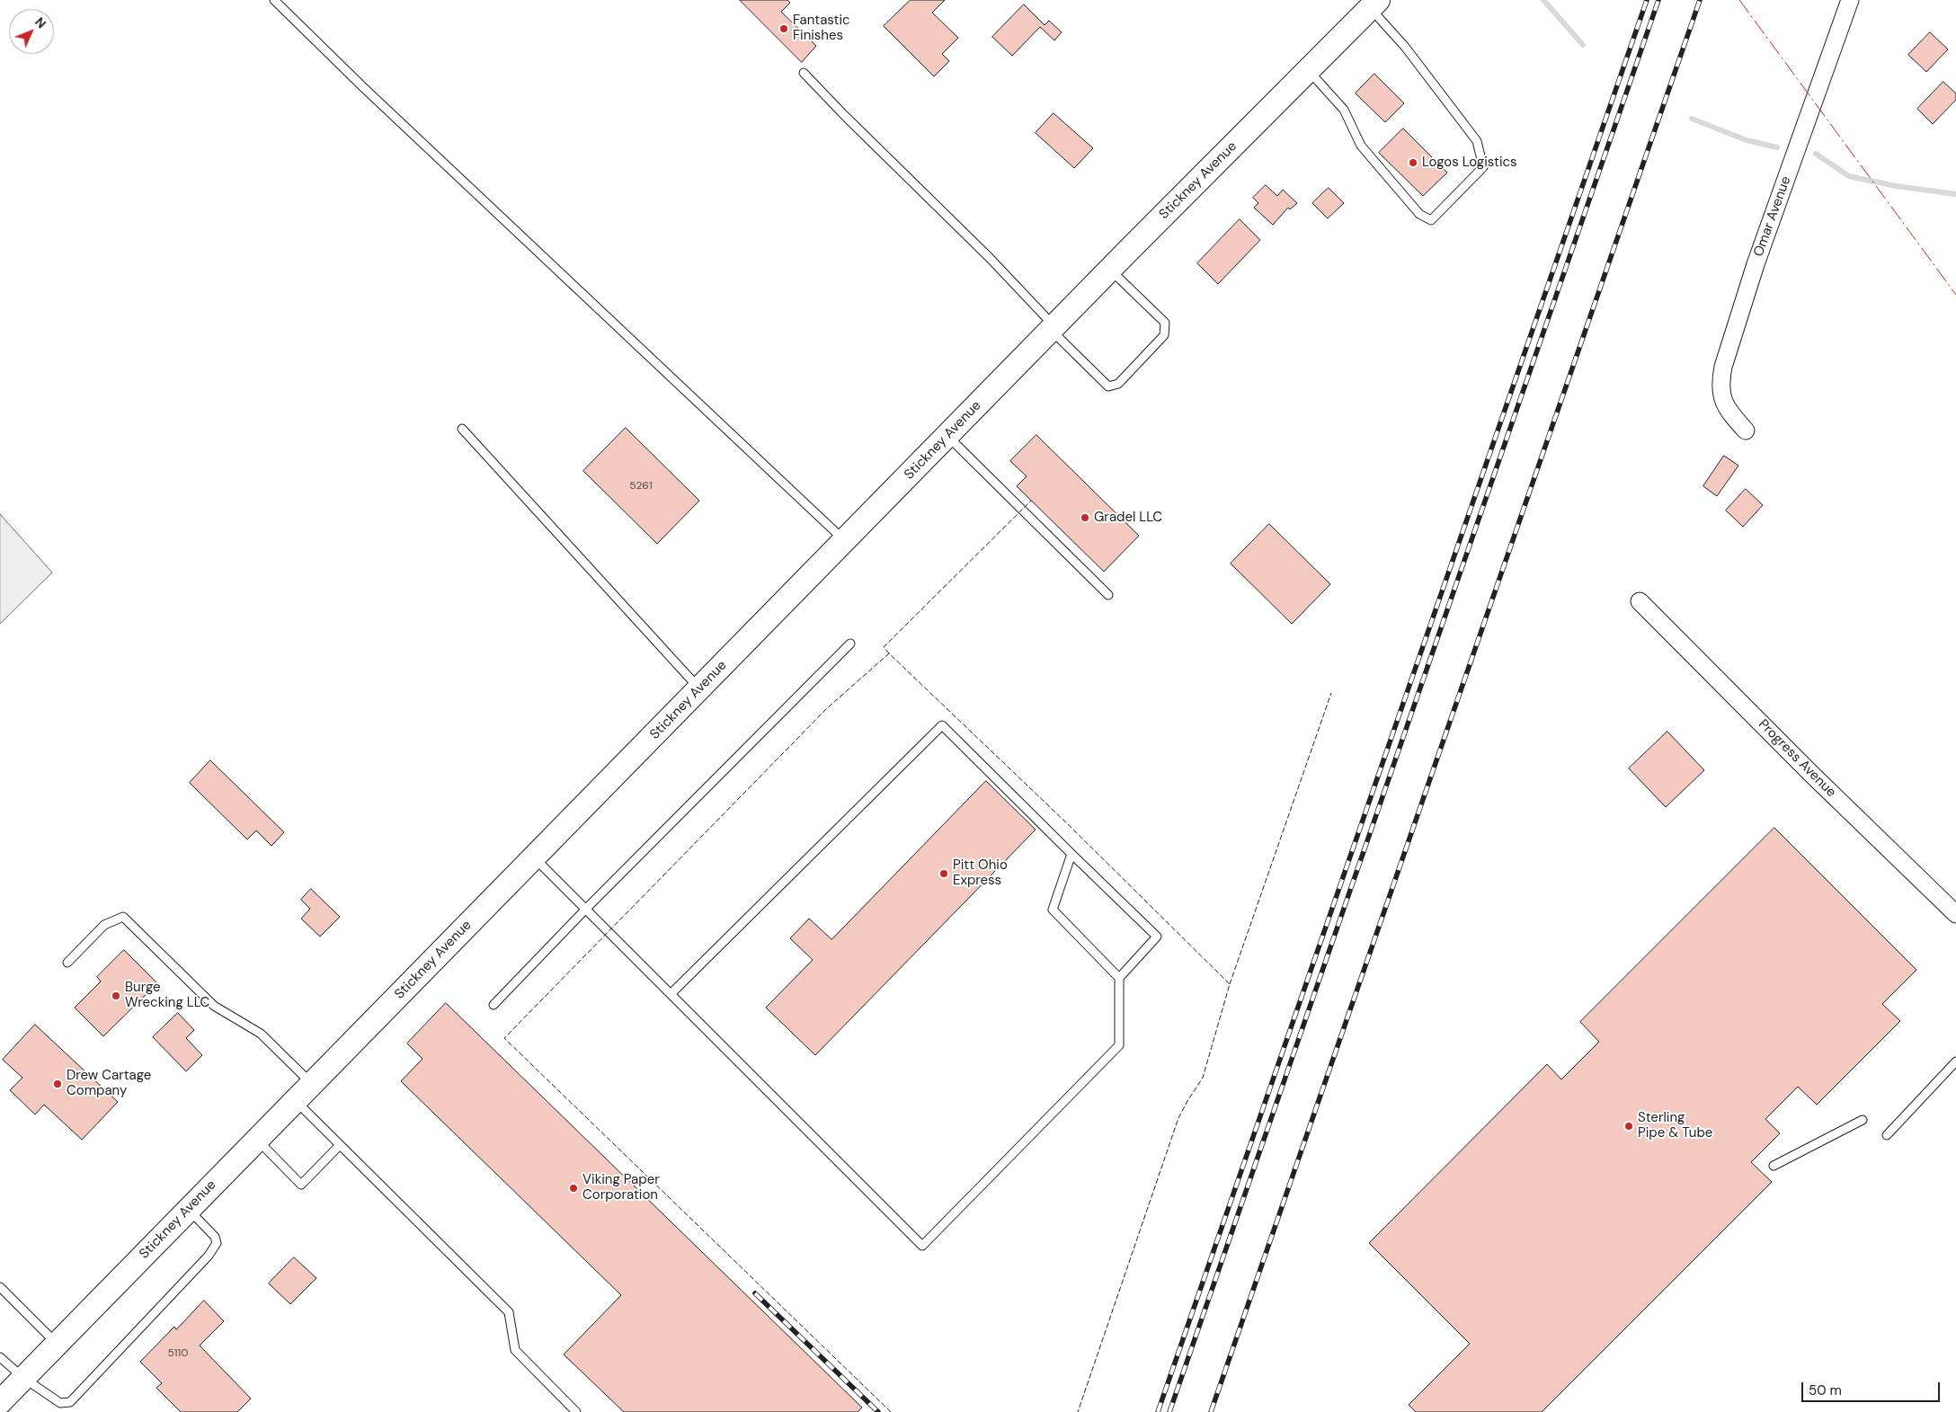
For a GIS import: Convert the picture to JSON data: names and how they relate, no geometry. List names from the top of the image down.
{
  "streets": {
    "street": ["Stickney Avenue", "Omar Avenue", "Progress Avenue"]
  },
  "places": [
    "Fantastic Finishes",
    "Logos Logistics",
    "Gradel LLC",
    "Pitt Ohio Express",
    "Burge Wrecking LLC",
    "Drew Cartage Company",
    "Sterling Pipe & Tube",
    "Viking Paper Corporation"
  ],
  "house_numbers": ["5261", "5110"],
  "scale_bar": "50 m",
  "north": "top right"
}
